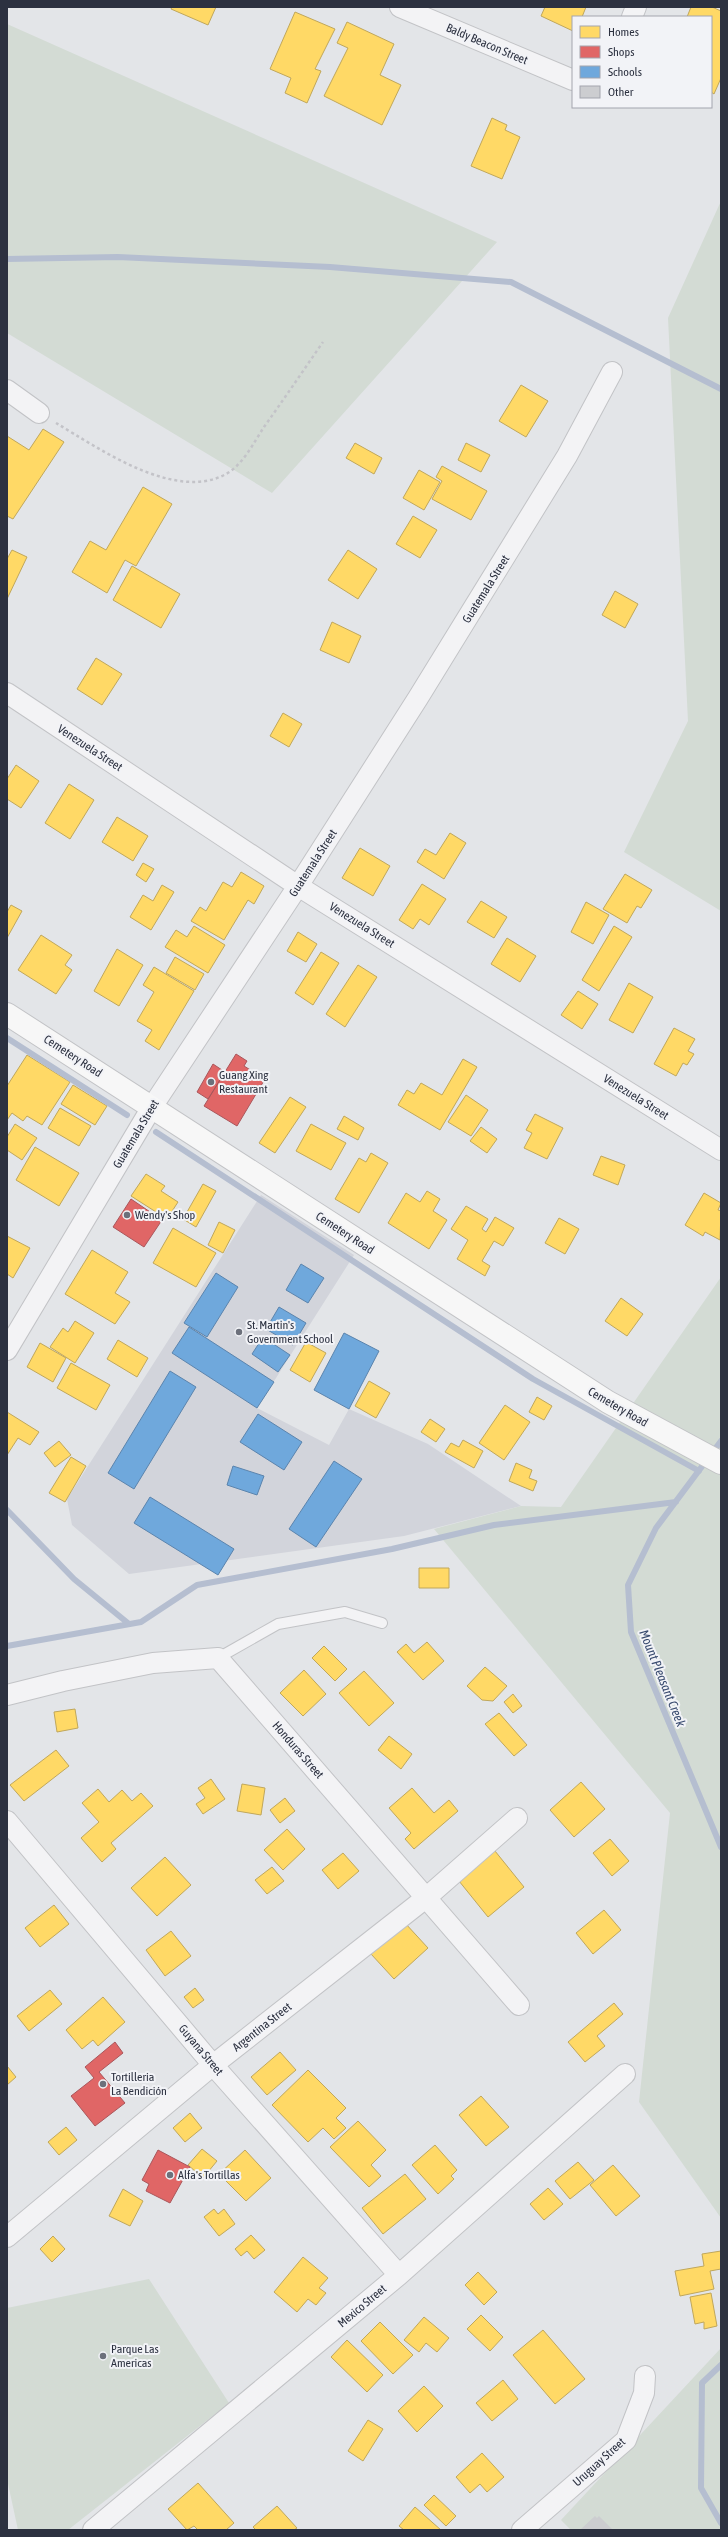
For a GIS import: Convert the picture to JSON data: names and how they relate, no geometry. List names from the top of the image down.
{
  "streets": {
    "street": [
      "Baldy Beacon Street",
      "Guatemala Street",
      "Venezuela Street",
      "Cemetery Road",
      "Honduras Street",
      "Argentina Street",
      "Guyana Street",
      "Mexico Street",
      "Uruguay Street"
    ]
  },
  "crossings": [
    ["Guatemala Street", "Venezuela Street"],
    ["Guatemala Street", "Cemetery Road"],
    ["Honduras Street", "Argentina Street"],
    ["Argentina Street", "Guyana Street"],
    ["Guyana Street", "Mexico Street"]
  ],
  "water": ["Mount Pleasant Creek"],
  "places": [
    "Guang Xing Restaurant",
    "Wendy's Shop",
    "St. Martin's Government School",
    "Tortilleria La Bendición",
    "Alfa's Tortillas",
    "Parque Las Americas"
  ],
  "legend": [
    "Homes",
    "Shops",
    "Schools",
    "Other"
  ]
}
